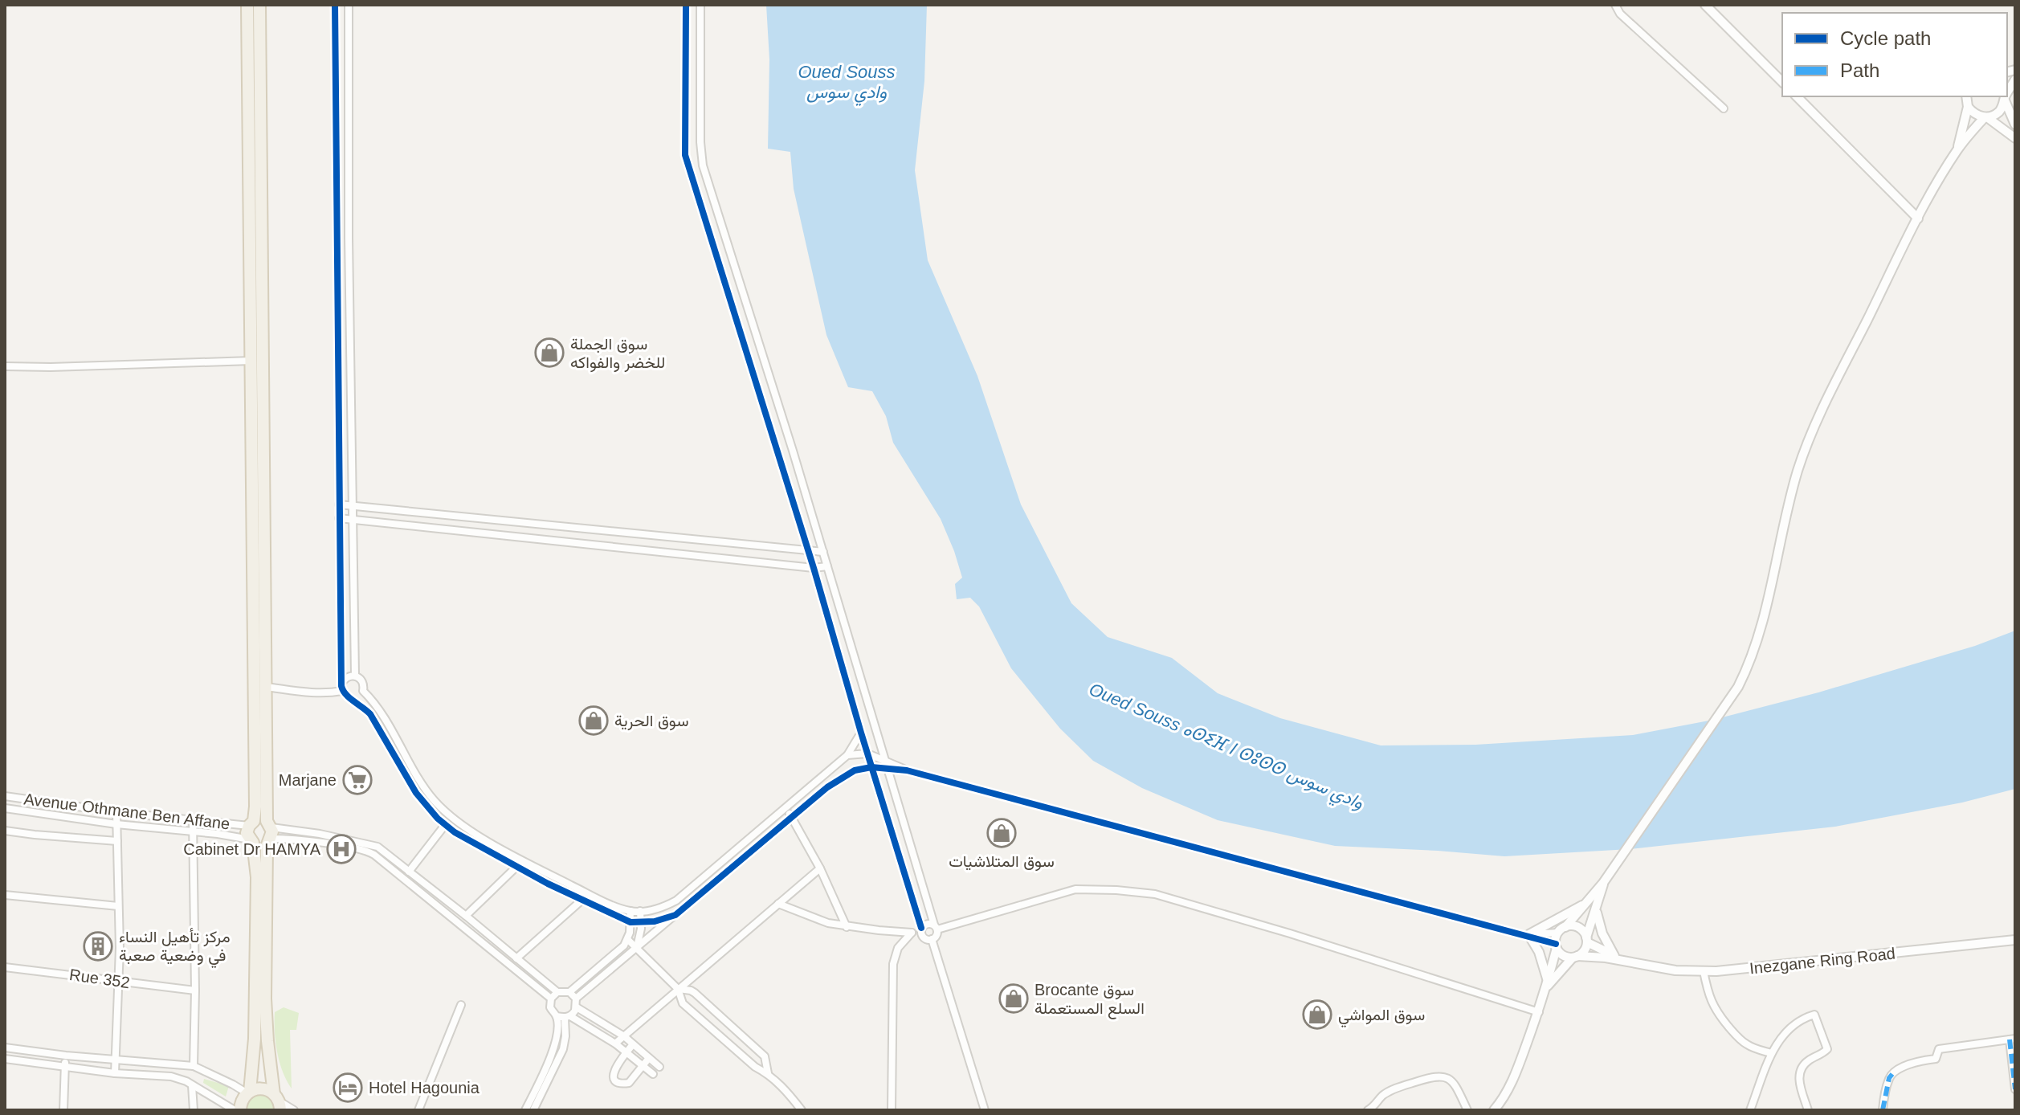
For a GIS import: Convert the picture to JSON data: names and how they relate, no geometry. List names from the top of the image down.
{
  "streets": {
    "street": ["Avenue Othmane Ben Affane", "Inezgane Ring Road", "Rue 352"]
  },
  "water": ["Oued Souss وادي سوس", "Oued Souss ⴰⵙⵉⴼ ⵏ ⵙⵓⵙⵙ وادي سوس"],
  "places": {
    "shop": [
      "سوق الجملة للخضر والفواكه",
      "سوق الحرية",
      "سوق المتلاشيات",
      "Brocante سوق السلع المستعملة",
      "سوق المواشي"
    ],
    "supermarket": ["Marjane"],
    "hospital": ["Cabinet Dr HAMYA"],
    "building": ["مركز تأهيل النساء في وضعية صعبة"],
    "hotel": ["Hotel Hagounia"]
  },
  "legend": ["Cycle path", "Path"]
}
